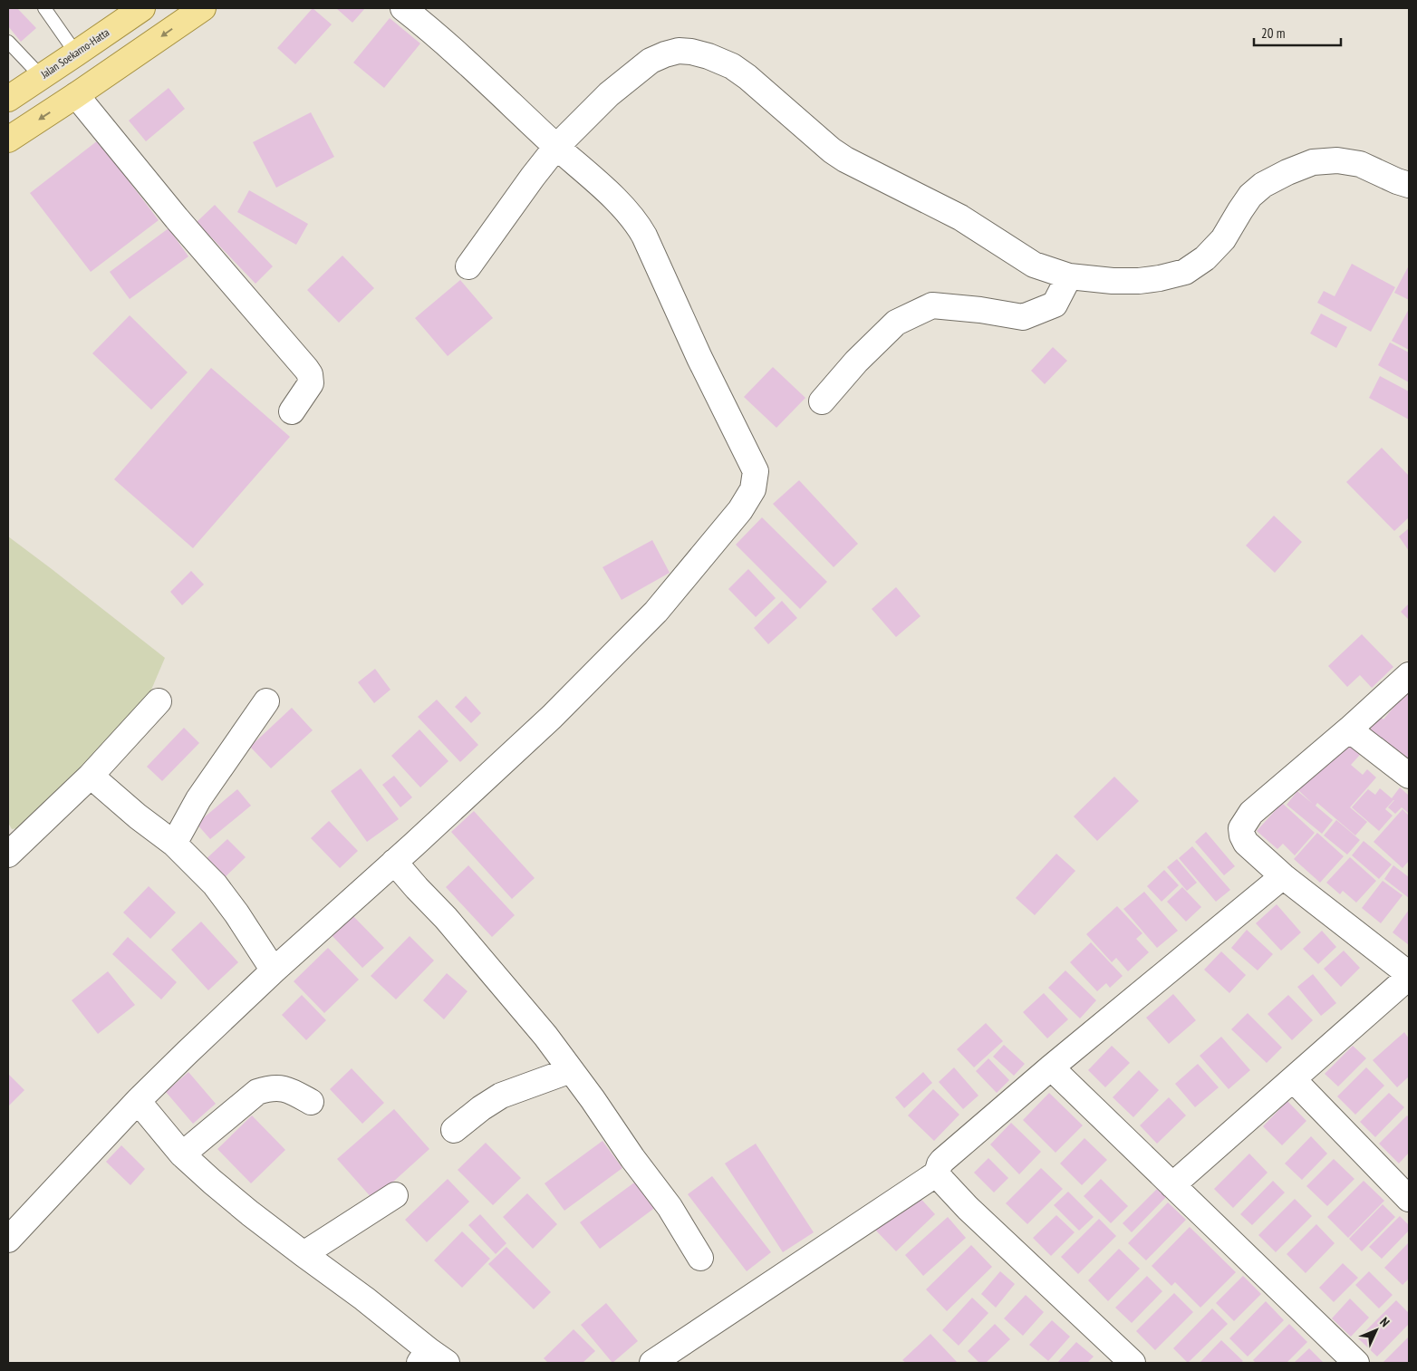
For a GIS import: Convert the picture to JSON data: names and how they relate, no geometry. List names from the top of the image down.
{
  "streets": {
    "main road": ["Jalan Soekarno-Hatta"]
  },
  "scale_bar": "20 m",
  "north": "top right"
}
